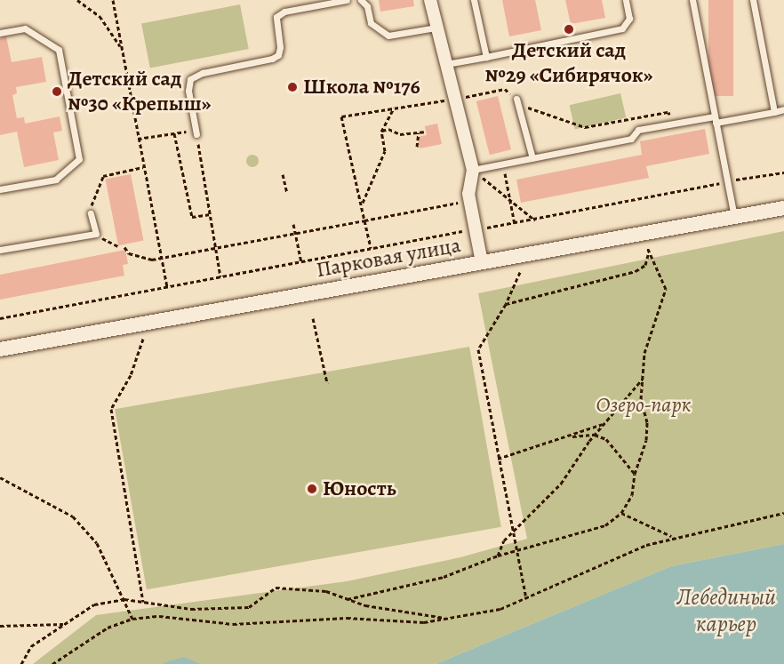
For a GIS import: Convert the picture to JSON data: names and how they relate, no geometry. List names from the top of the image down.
{
  "streets": {
    "street": ["Парковая улица"]
  },
  "water": ["Лебединый карьер"],
  "parks": ["Озеро-парк"],
  "places": [
    "Детский сад №29 «Сибирячок»",
    "Школа №176",
    "Детский сад №30 «Крепыш»",
    "Юность"
  ]
}
